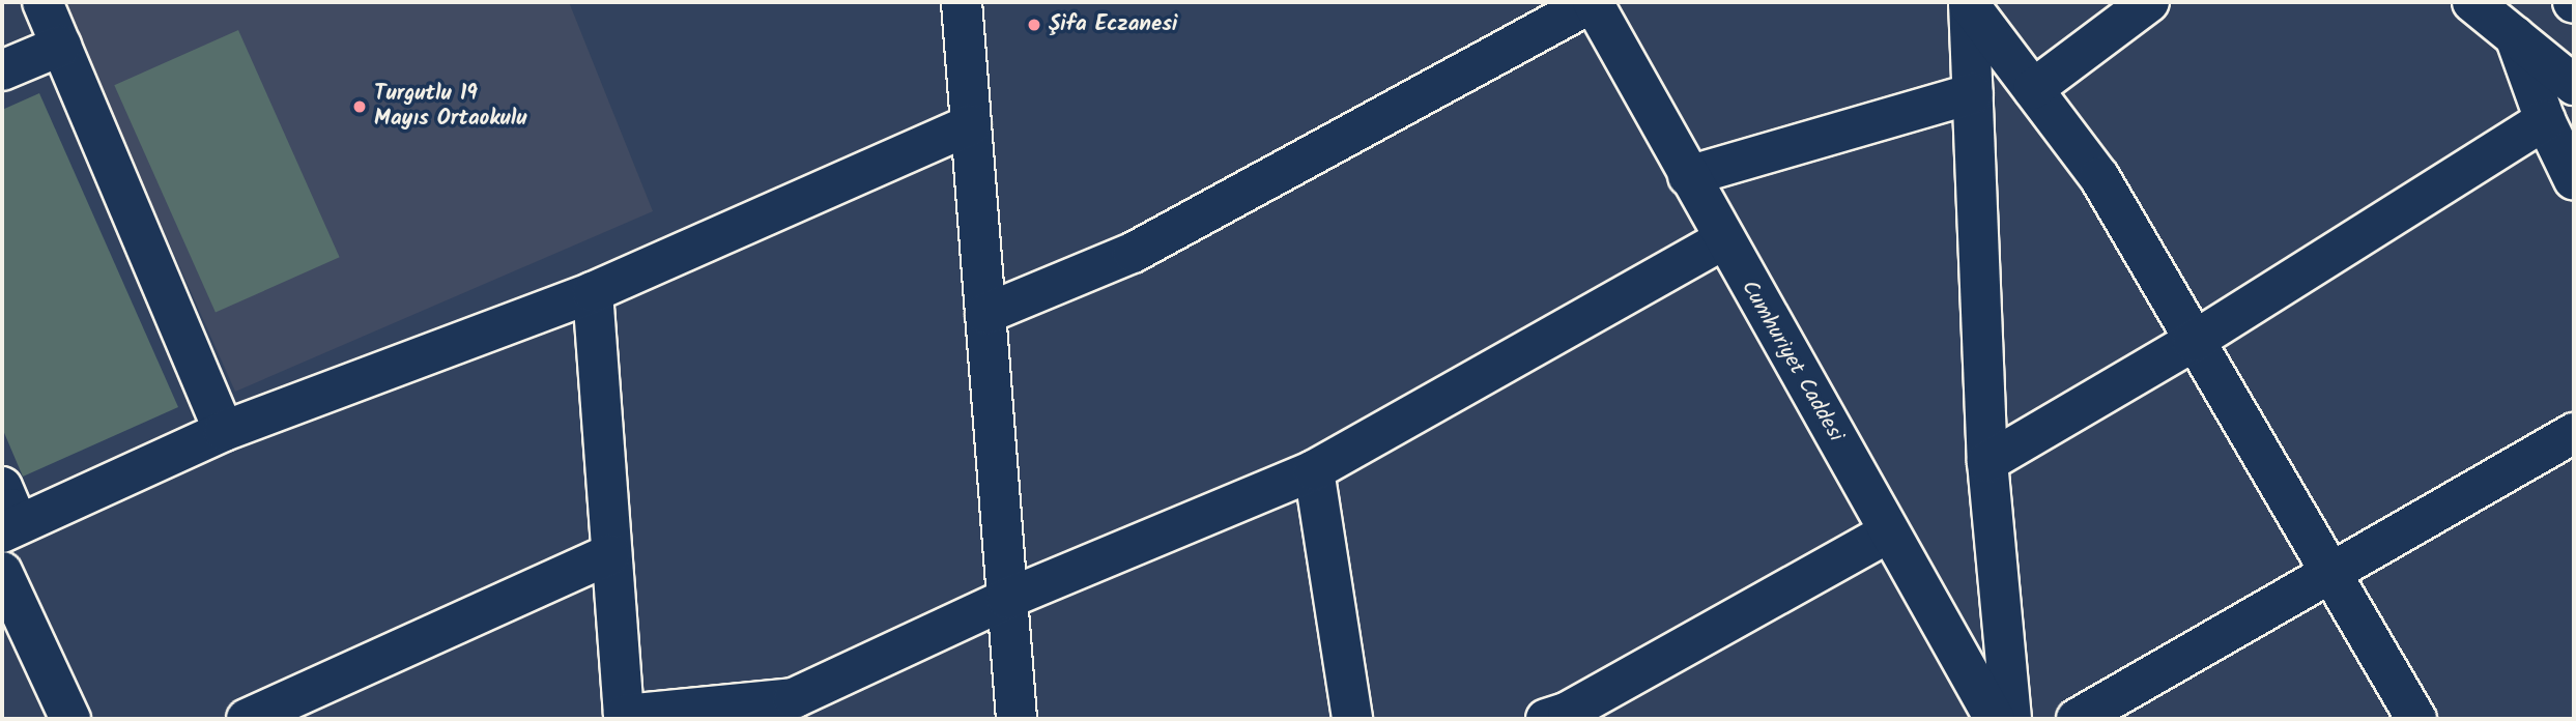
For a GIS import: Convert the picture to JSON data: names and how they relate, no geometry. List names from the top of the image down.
{
  "streets": {
    "street": ["Cumhuriyet Caddesi"]
  },
  "places": ["Şifa Eczanesi", "Turgutlu 19 Mayıs Ortaokulu"]
}
